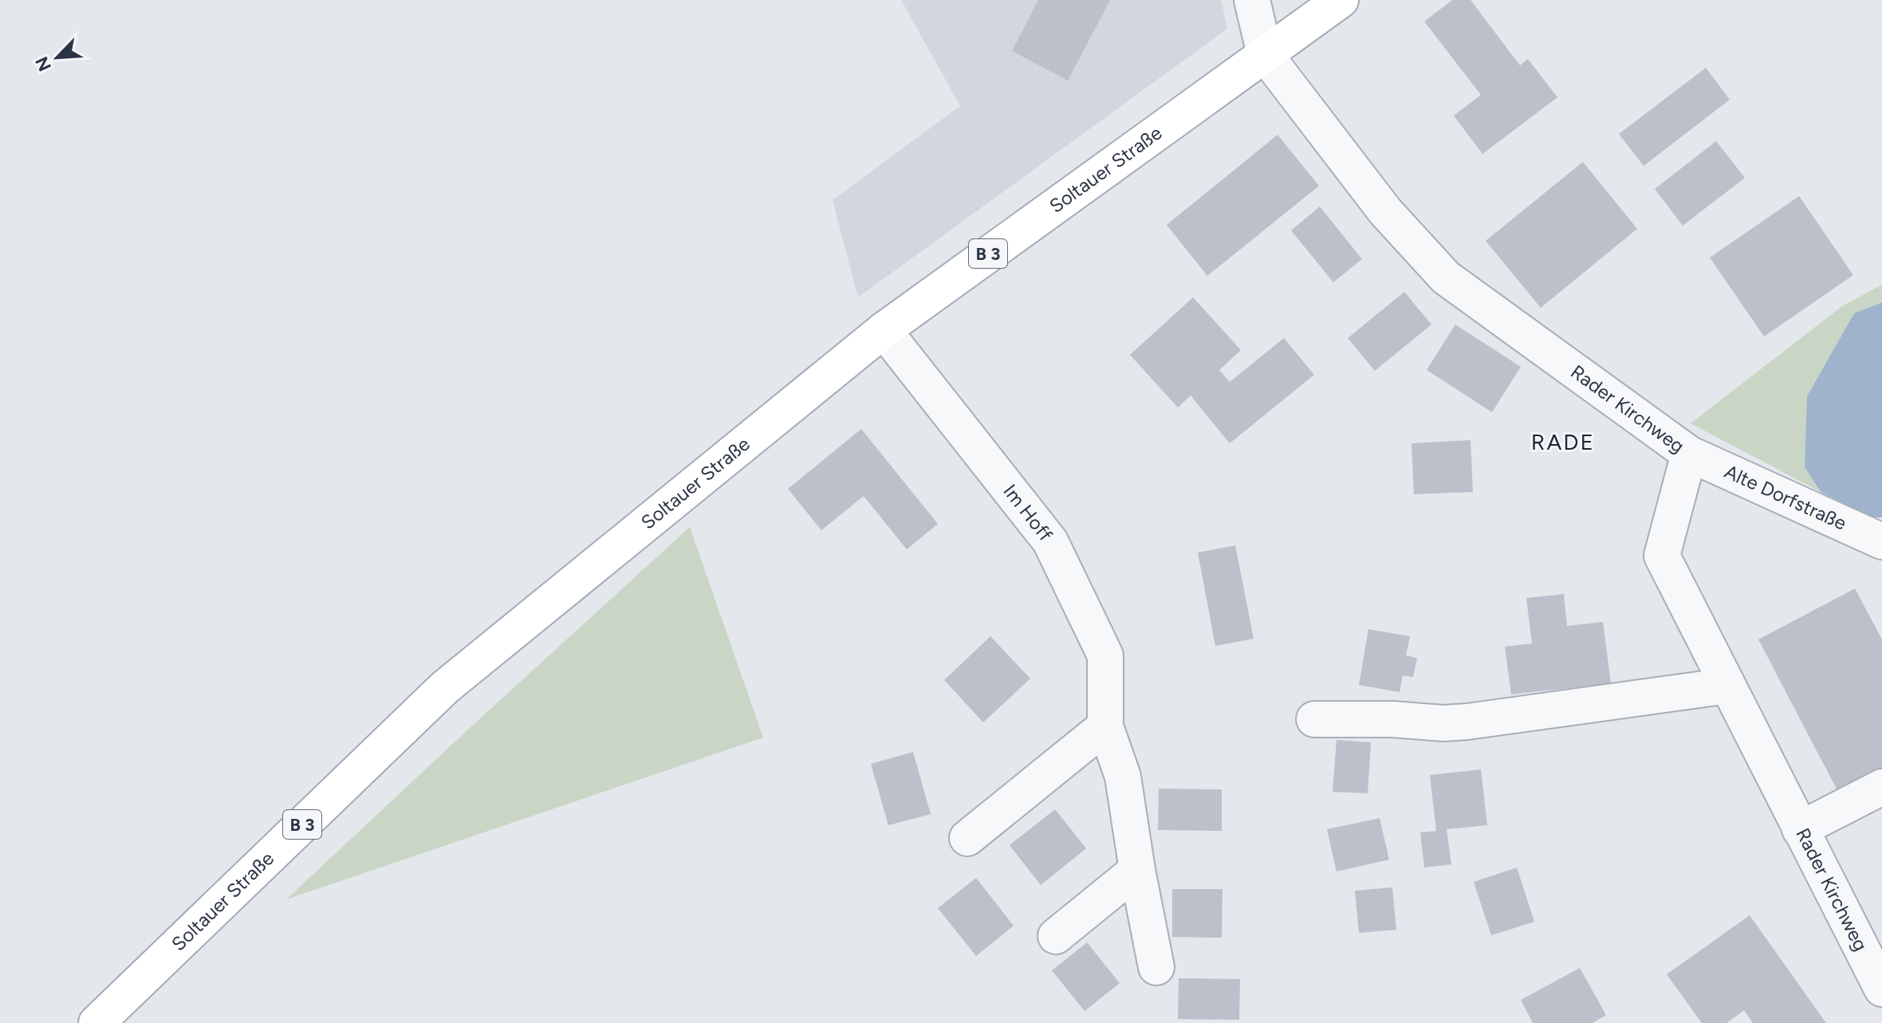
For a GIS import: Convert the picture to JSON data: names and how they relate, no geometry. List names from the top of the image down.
{
  "streets": {
    "main road": ["Soltauer Straße", "B 3"],
    "street": ["Rader Kirchweg", "Alte Dorfstraße", "Im Hoff"]
  },
  "crossings": [
    ["Soltauer Straße", "Rader Kirchweg"],
    ["Soltauer Straße", "Im Hoff"],
    ["Rader Kirchweg", "Alte Dorfstraße"]
  ],
  "districts": ["RADE"],
  "north": "bottom left"
}
